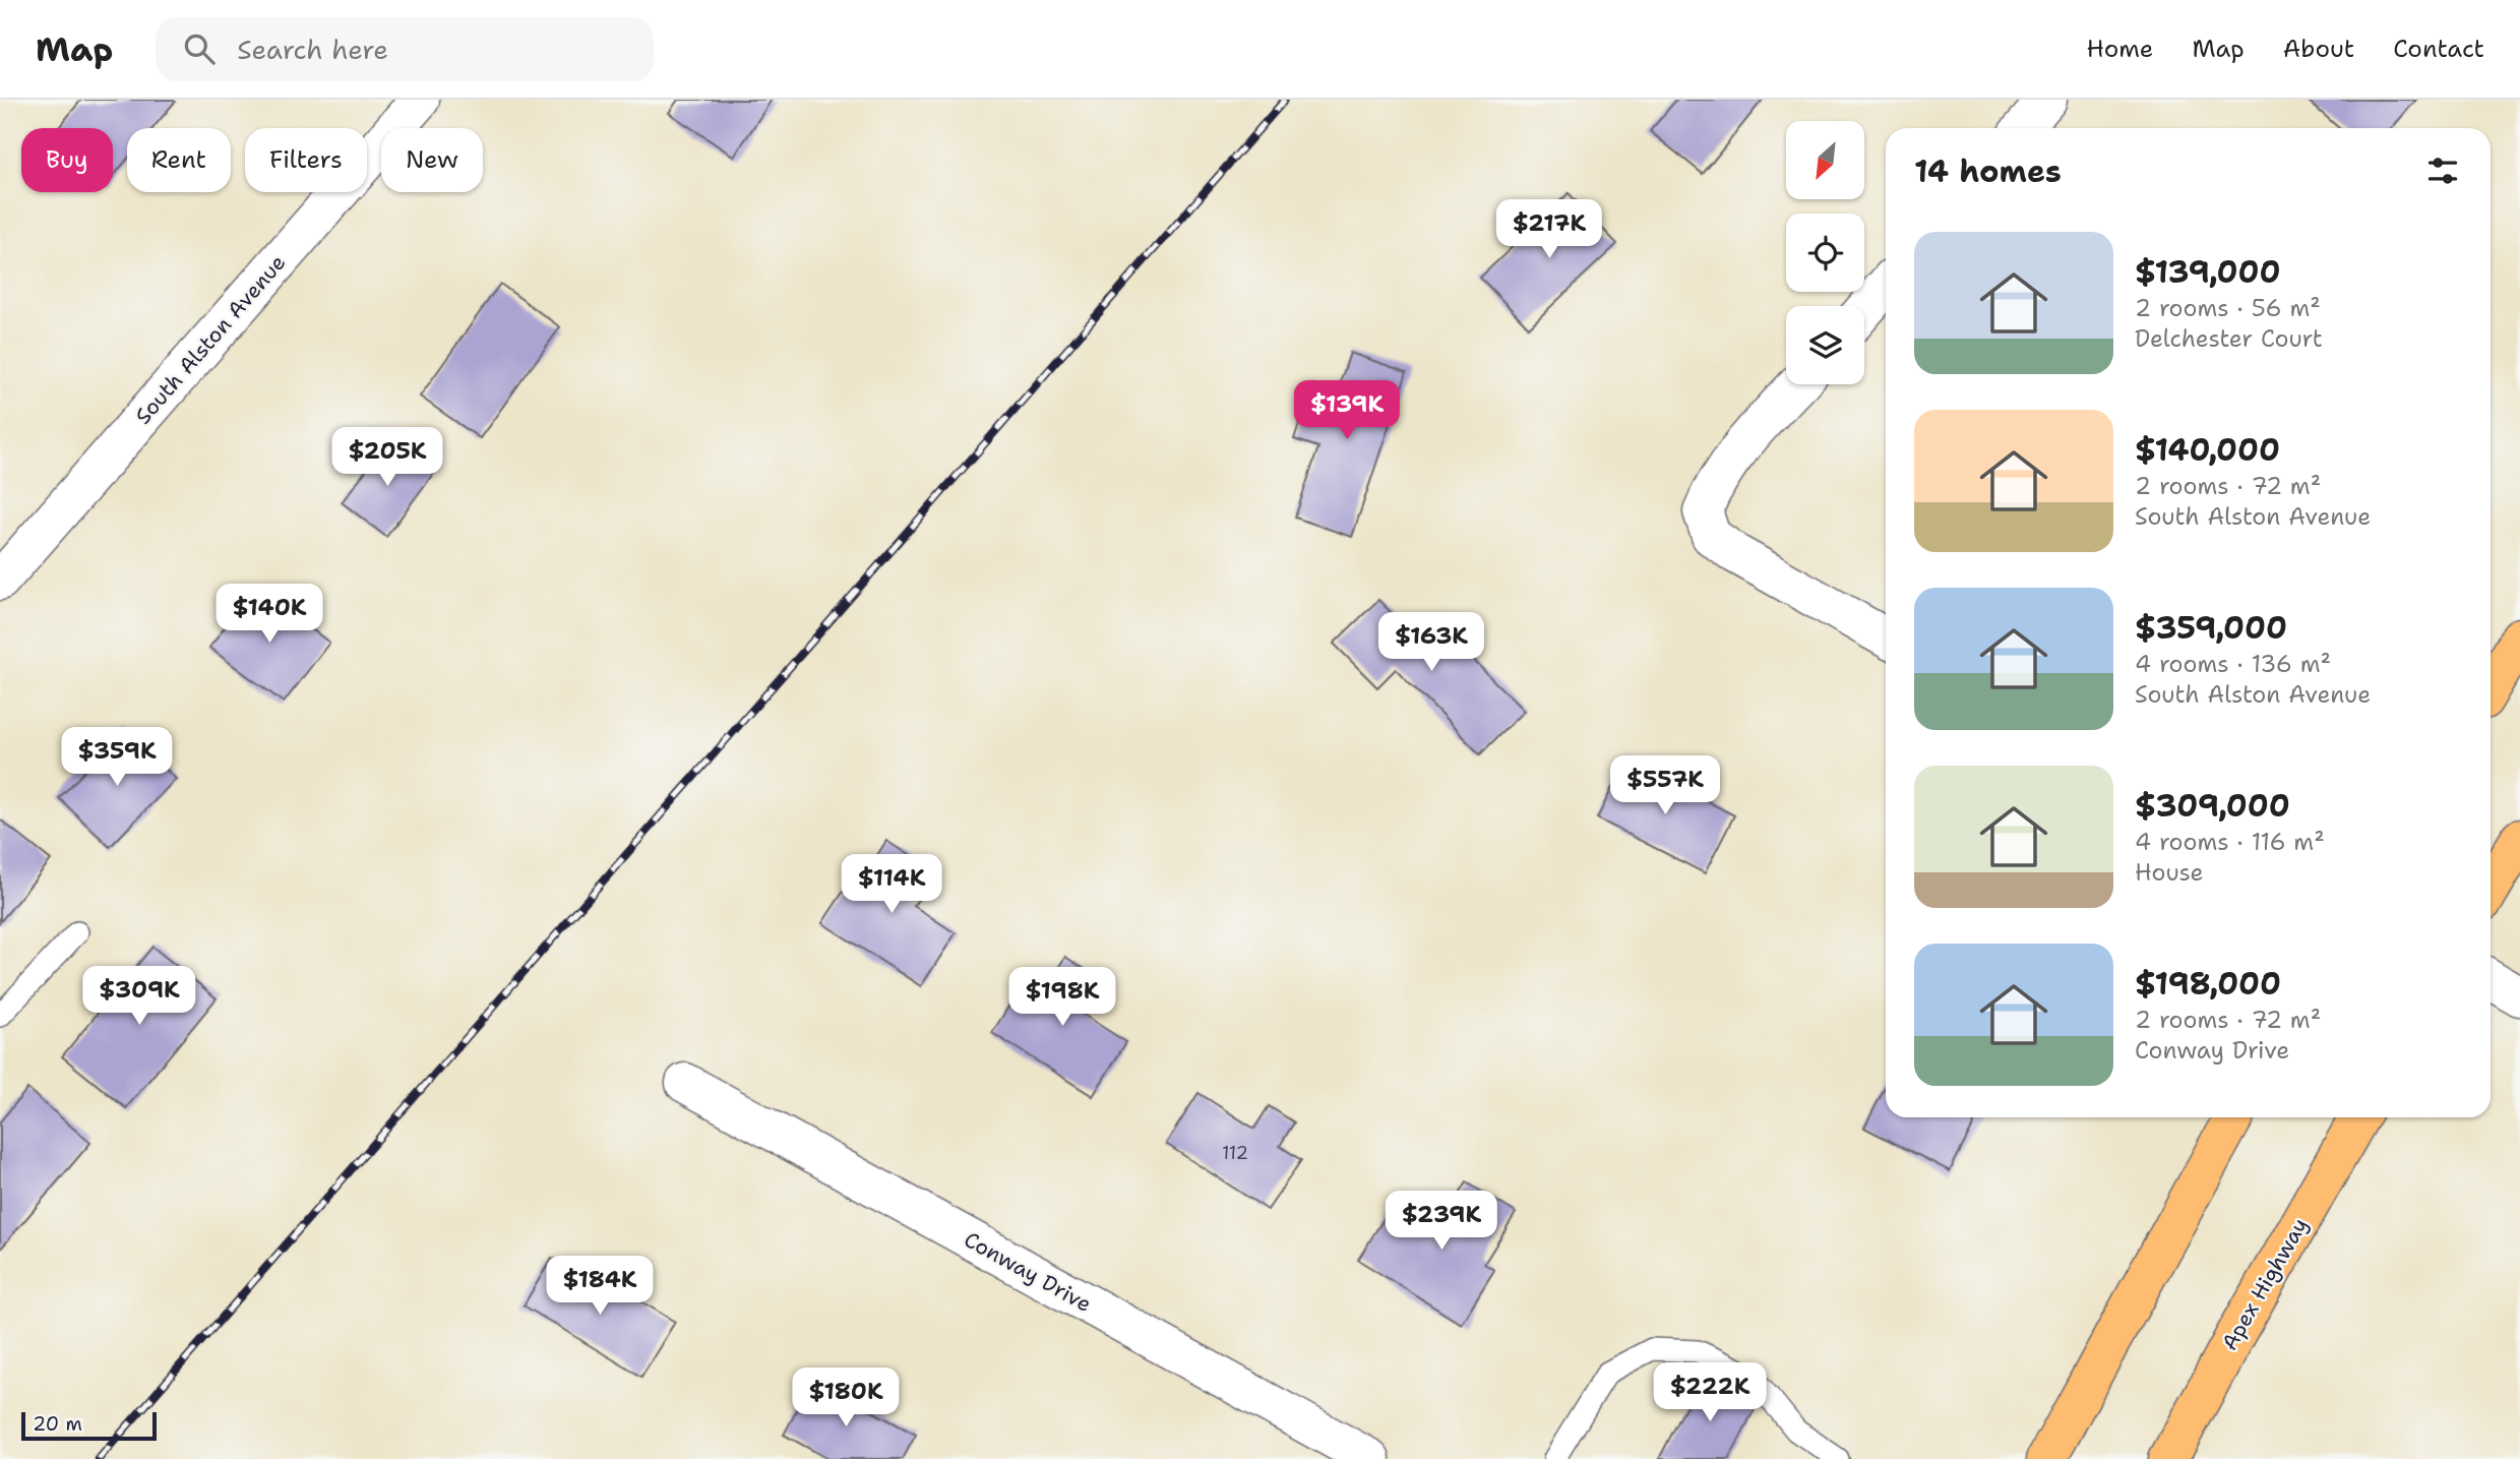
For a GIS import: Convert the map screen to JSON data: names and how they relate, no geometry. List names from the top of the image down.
{
  "streets": {
    "main road": ["Apex Highway"],
    "street": ["South Alston Avenue", "Conway Drive"]
  },
  "house_numbers": ["112"],
  "scale_bar": "20 m",
  "north": "bottom left",
  "page": {
    "header": "Map",
    "search": "Search here",
    "nav": [
      "Home",
      "Map",
      "About",
      "Contact"
    ],
    "chip": [
      "Buy",
      "Rent",
      "Filters",
      "New"
    ],
    "heading": "14 homes",
    "price": [
      "$217K",
      "$139K",
      "$205K",
      "$140K",
      "$163K",
      "$359K",
      "$557K",
      "$114K",
      "$309K",
      "$198K",
      "$239K",
      "$184K",
      "$222K",
      "$180K"
    ],
    "list": [
      {
        "name": "$139,000",
        "note": "2 rooms · 56 m² · Delchester Court"
      },
      {
        "name": "$140,000",
        "note": "2 rooms · 72 m² · South Alston Avenue"
      },
      {
        "name": "$359,000",
        "note": "4 rooms · 136 m² · South Alston Avenue"
      },
      {
        "name": "$309,000",
        "note": "4 rooms · 116 m² · House"
      },
      {
        "name": "$198,000",
        "note": "2 rooms · 72 m² · Conway Drive"
      }
    ],
    "scale": "20 m"
  }
}
